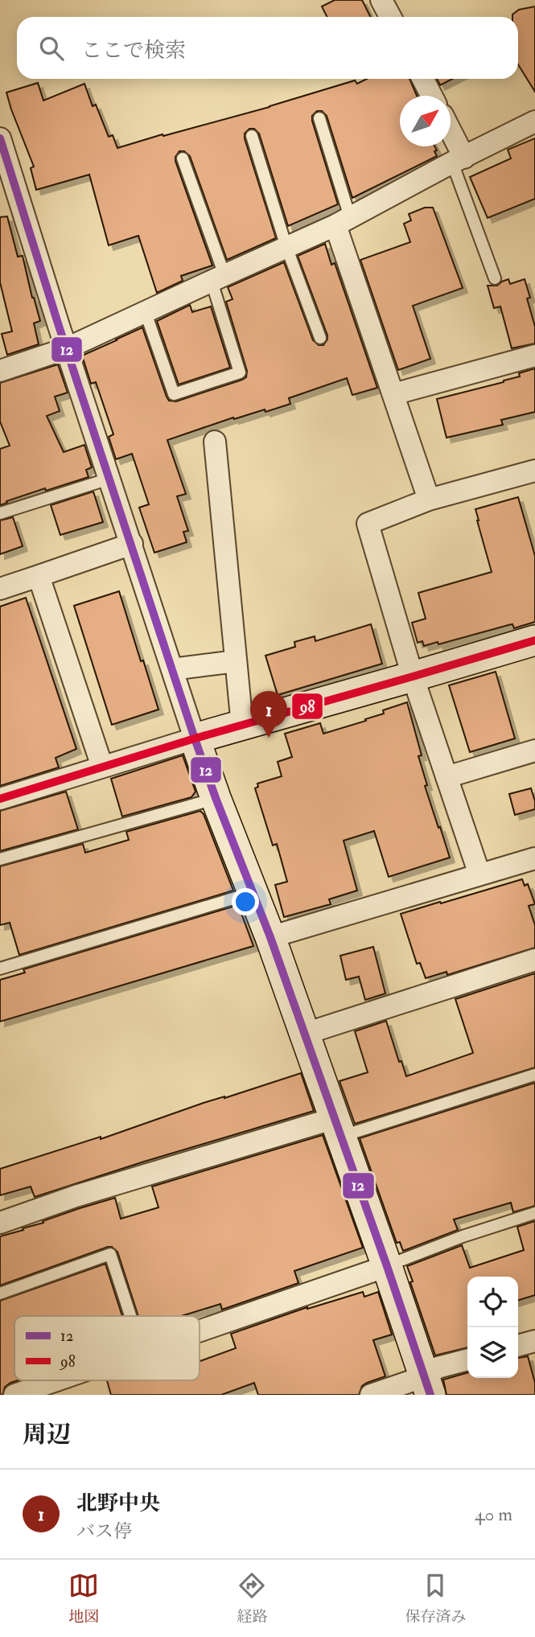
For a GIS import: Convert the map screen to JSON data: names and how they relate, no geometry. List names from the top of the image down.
{
  "lines": ["transit line 12", "transit line 98"],
  "legend": ["12", "98"],
  "north": "top right",
  "page": {
    "search": "ここで検索",
    "pins": "1",
    "heading": "周辺",
    "list": [
      {
        "mark": "1",
        "name": "北野中央",
        "note": "バス停",
        "value": "40 m"
      }
    ],
    "nav": ["地図", "経路", "保存済み"]
  }
}
